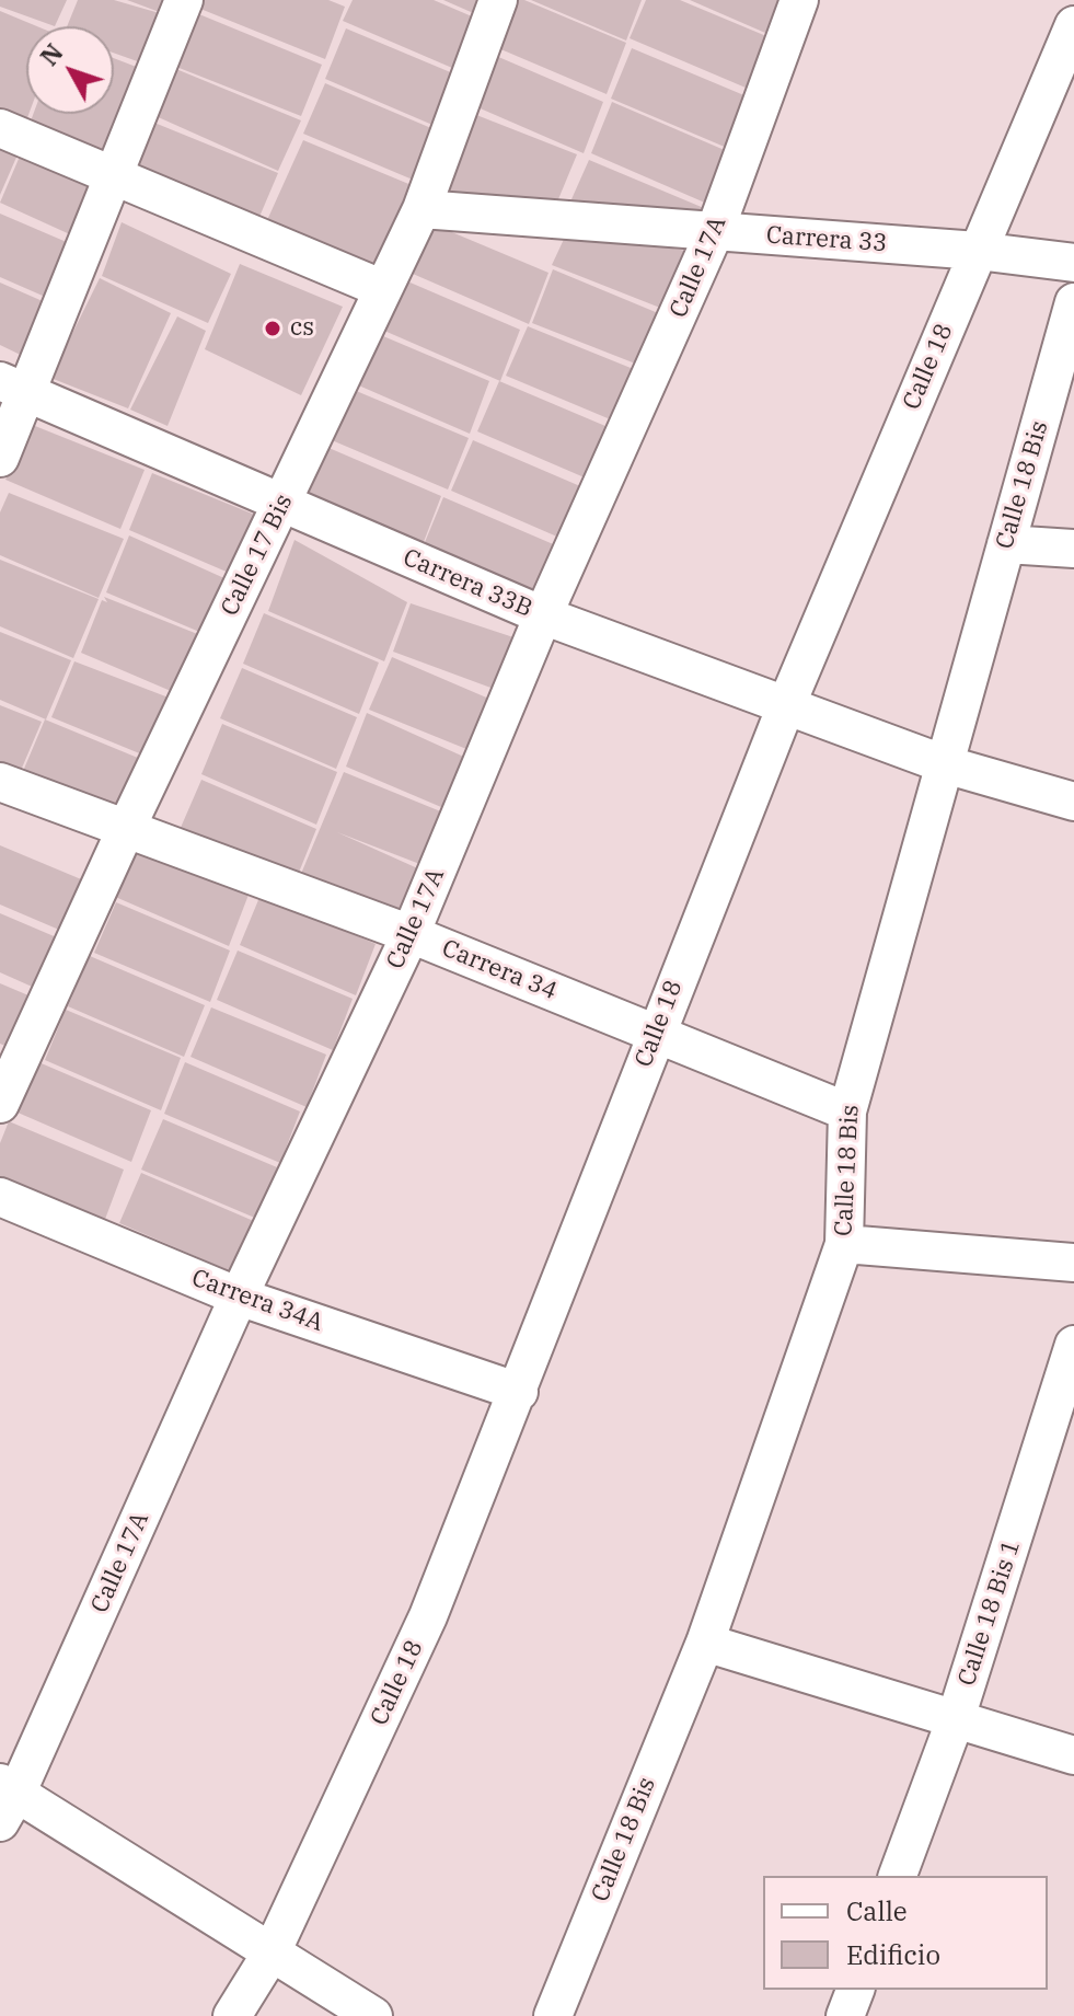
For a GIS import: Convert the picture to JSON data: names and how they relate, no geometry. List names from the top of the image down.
{
  "streets": {
    "street": [
      "Carrera 33",
      "Calle 17A",
      "Calle 18",
      "Calle 18 Bis",
      "Calle 17 Bis",
      "Carrera 33B",
      "Carrera 34",
      "Carrera 34A",
      "Calle 18 Bis 1"
    ]
  },
  "crossings": [
    ["Carrera 33", "Calle 17A"],
    ["Carrera 33", "Calle 18"],
    ["Carrera 33", "Calle 17 Bis"],
    ["Calle 17A", "Carrera 33B"],
    ["Calle 17A", "Carrera 34"],
    ["Calle 17A", "Carrera 34A"],
    ["Calle 18", "Carrera 33B"],
    ["Calle 18", "Carrera 34"],
    ["Calle 18", "Carrera 34A"],
    ["Calle 18 Bis", "Carrera 33B"],
    ["Calle 18 Bis", "Carrera 34"],
    ["Calle 17 Bis", "Carrera 33B"],
    ["Calle 17 Bis", "Carrera 34"]
  ],
  "places": ["cs"],
  "legend": ["Calle", "Edificio"],
  "north": "top left"
}
